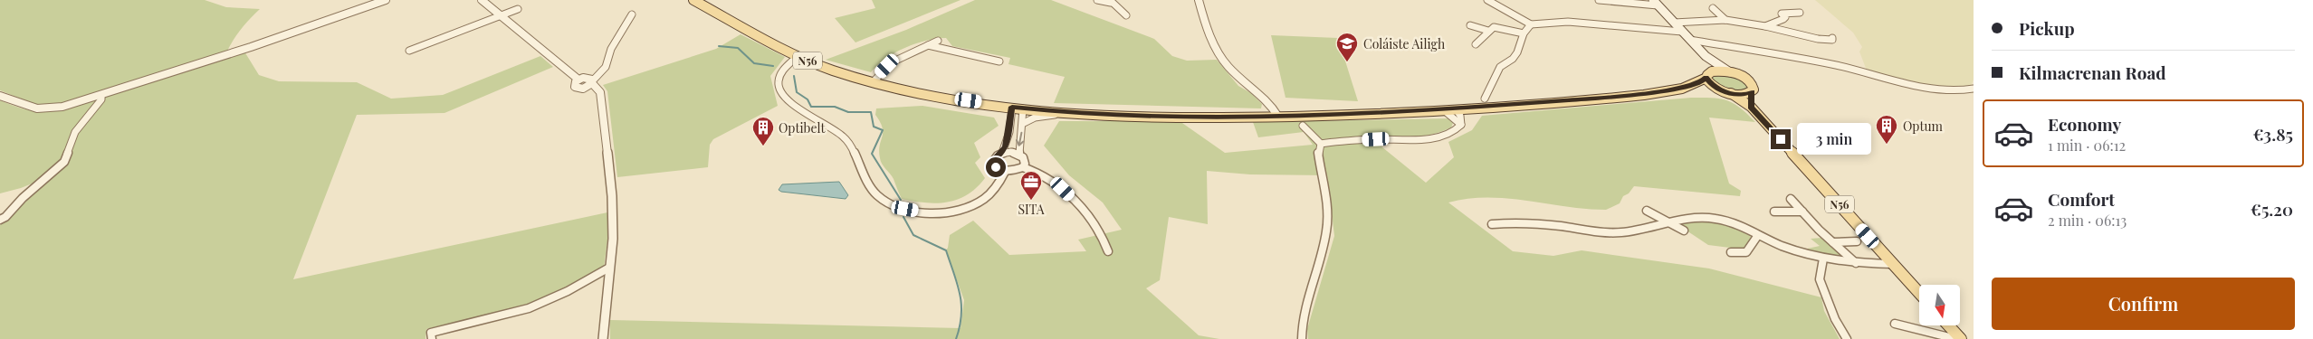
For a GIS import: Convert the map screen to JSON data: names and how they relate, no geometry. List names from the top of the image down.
{
  "streets": {
    "main road": ["N56"]
  },
  "places": {
    "school or university": ["Coláiste Ailigh"],
    "building": ["Optum", "Optibelt"],
    "office": ["SITA"]
  },
  "north": "bottom",
  "page": {
    "banner": ["Pickup", "Kilmacrenan Road"],
    "list": [
      {
        "name": "Economy",
        "note": "1 min · 06:12",
        "value": "€3.85"
      },
      {
        "name": "Comfort",
        "note": "2 min · 06:13",
        "value": "€5.20"
      }
    ],
    "bubble": "3 min",
    "buttons": "Confirm"
  }
}
